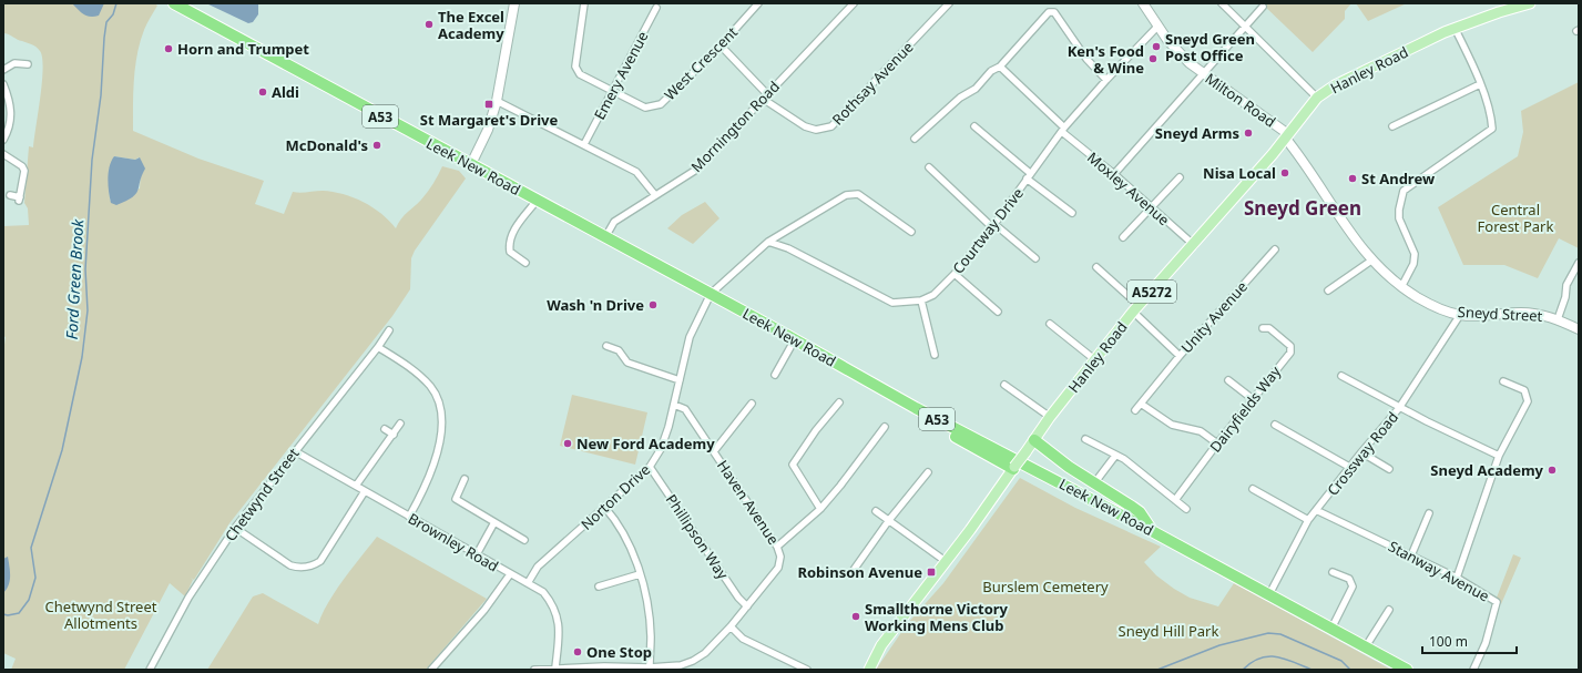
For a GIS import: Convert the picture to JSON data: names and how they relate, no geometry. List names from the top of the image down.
{
  "streets": {
    "highway": ["A53", "Leek New Road"],
    "main road": ["Hanley Road", "A5272"],
    "street": [
      "West Crescent",
      "Emery Avenue",
      "Rothsay Avenue",
      "Milton Road",
      "Mornington Road",
      "Moxley Avenue",
      "Courtway Drive",
      "Sneyd Street",
      "Unity Avenue",
      "Dairyfields Way",
      "Crossway Road",
      "Chetwynd Street",
      "Norton Drive",
      "Haven Avenue",
      "Phillipson Way",
      "Brownley Road",
      "Stanway Avenue"
    ]
  },
  "crossings": [
    ["West Crescent", "Emery Avenue"],
    ["West Crescent", "Rothsay Avenue"],
    ["Hanley Road", "Milton Road"],
    ["Hanley Road", "Moxley Avenue"],
    ["Hanley Road", "Sneyd Street"],
    ["Hanley Road", "Unity Avenue"],
    ["Rothsay Avenue", "Mornington Road"],
    ["Milton Road", "Courtway Drive"],
    ["Milton Road", "Sneyd Street"],
    ["Mornington Road", "Leek New Road"],
    ["Leek New Road", "Crossway Road"],
    ["Leek New Road", "Norton Drive"],
    ["Moxley Avenue", "Courtway Drive"],
    ["Sneyd Street", "Crossway Road"],
    ["Crossway Road", "Stanway Avenue"],
    ["Chetwynd Street", "Brownley Road"],
    ["Norton Drive", "Haven Avenue"],
    ["Norton Drive", "Phillipson Way"],
    ["Norton Drive", "Brownley Road"],
    ["Haven Avenue", "Phillipson Way"],
    ["Haven Avenue", "Brownley Road"]
  ],
  "districts": ["Sneyd Green"],
  "water": ["Ford Green Brook"],
  "parks": [
    "Central Forest Park",
    "Burslem Cemetery",
    "Chetwynd Street Allotments",
    "Sneyd Hill Park"
  ],
  "places": {
    "other": [
      "The Excel Academy",
      "Sneyd Green Post Office",
      "Horn and Trumpet",
      "Ken's Food & Wine",
      "Aldi",
      "Sneyd Arms",
      "McDonald's",
      "Nisa Local",
      "St Andrew",
      "Wash 'n Drive",
      "New Ford Academy",
      "Sneyd Academy",
      "Smallthorne Victory Working Mens Club",
      "One Stop"
    ],
    "transit": ["St Margaret's Drive", "Robinson Avenue"]
  },
  "scale_bar": "100 m"
}
